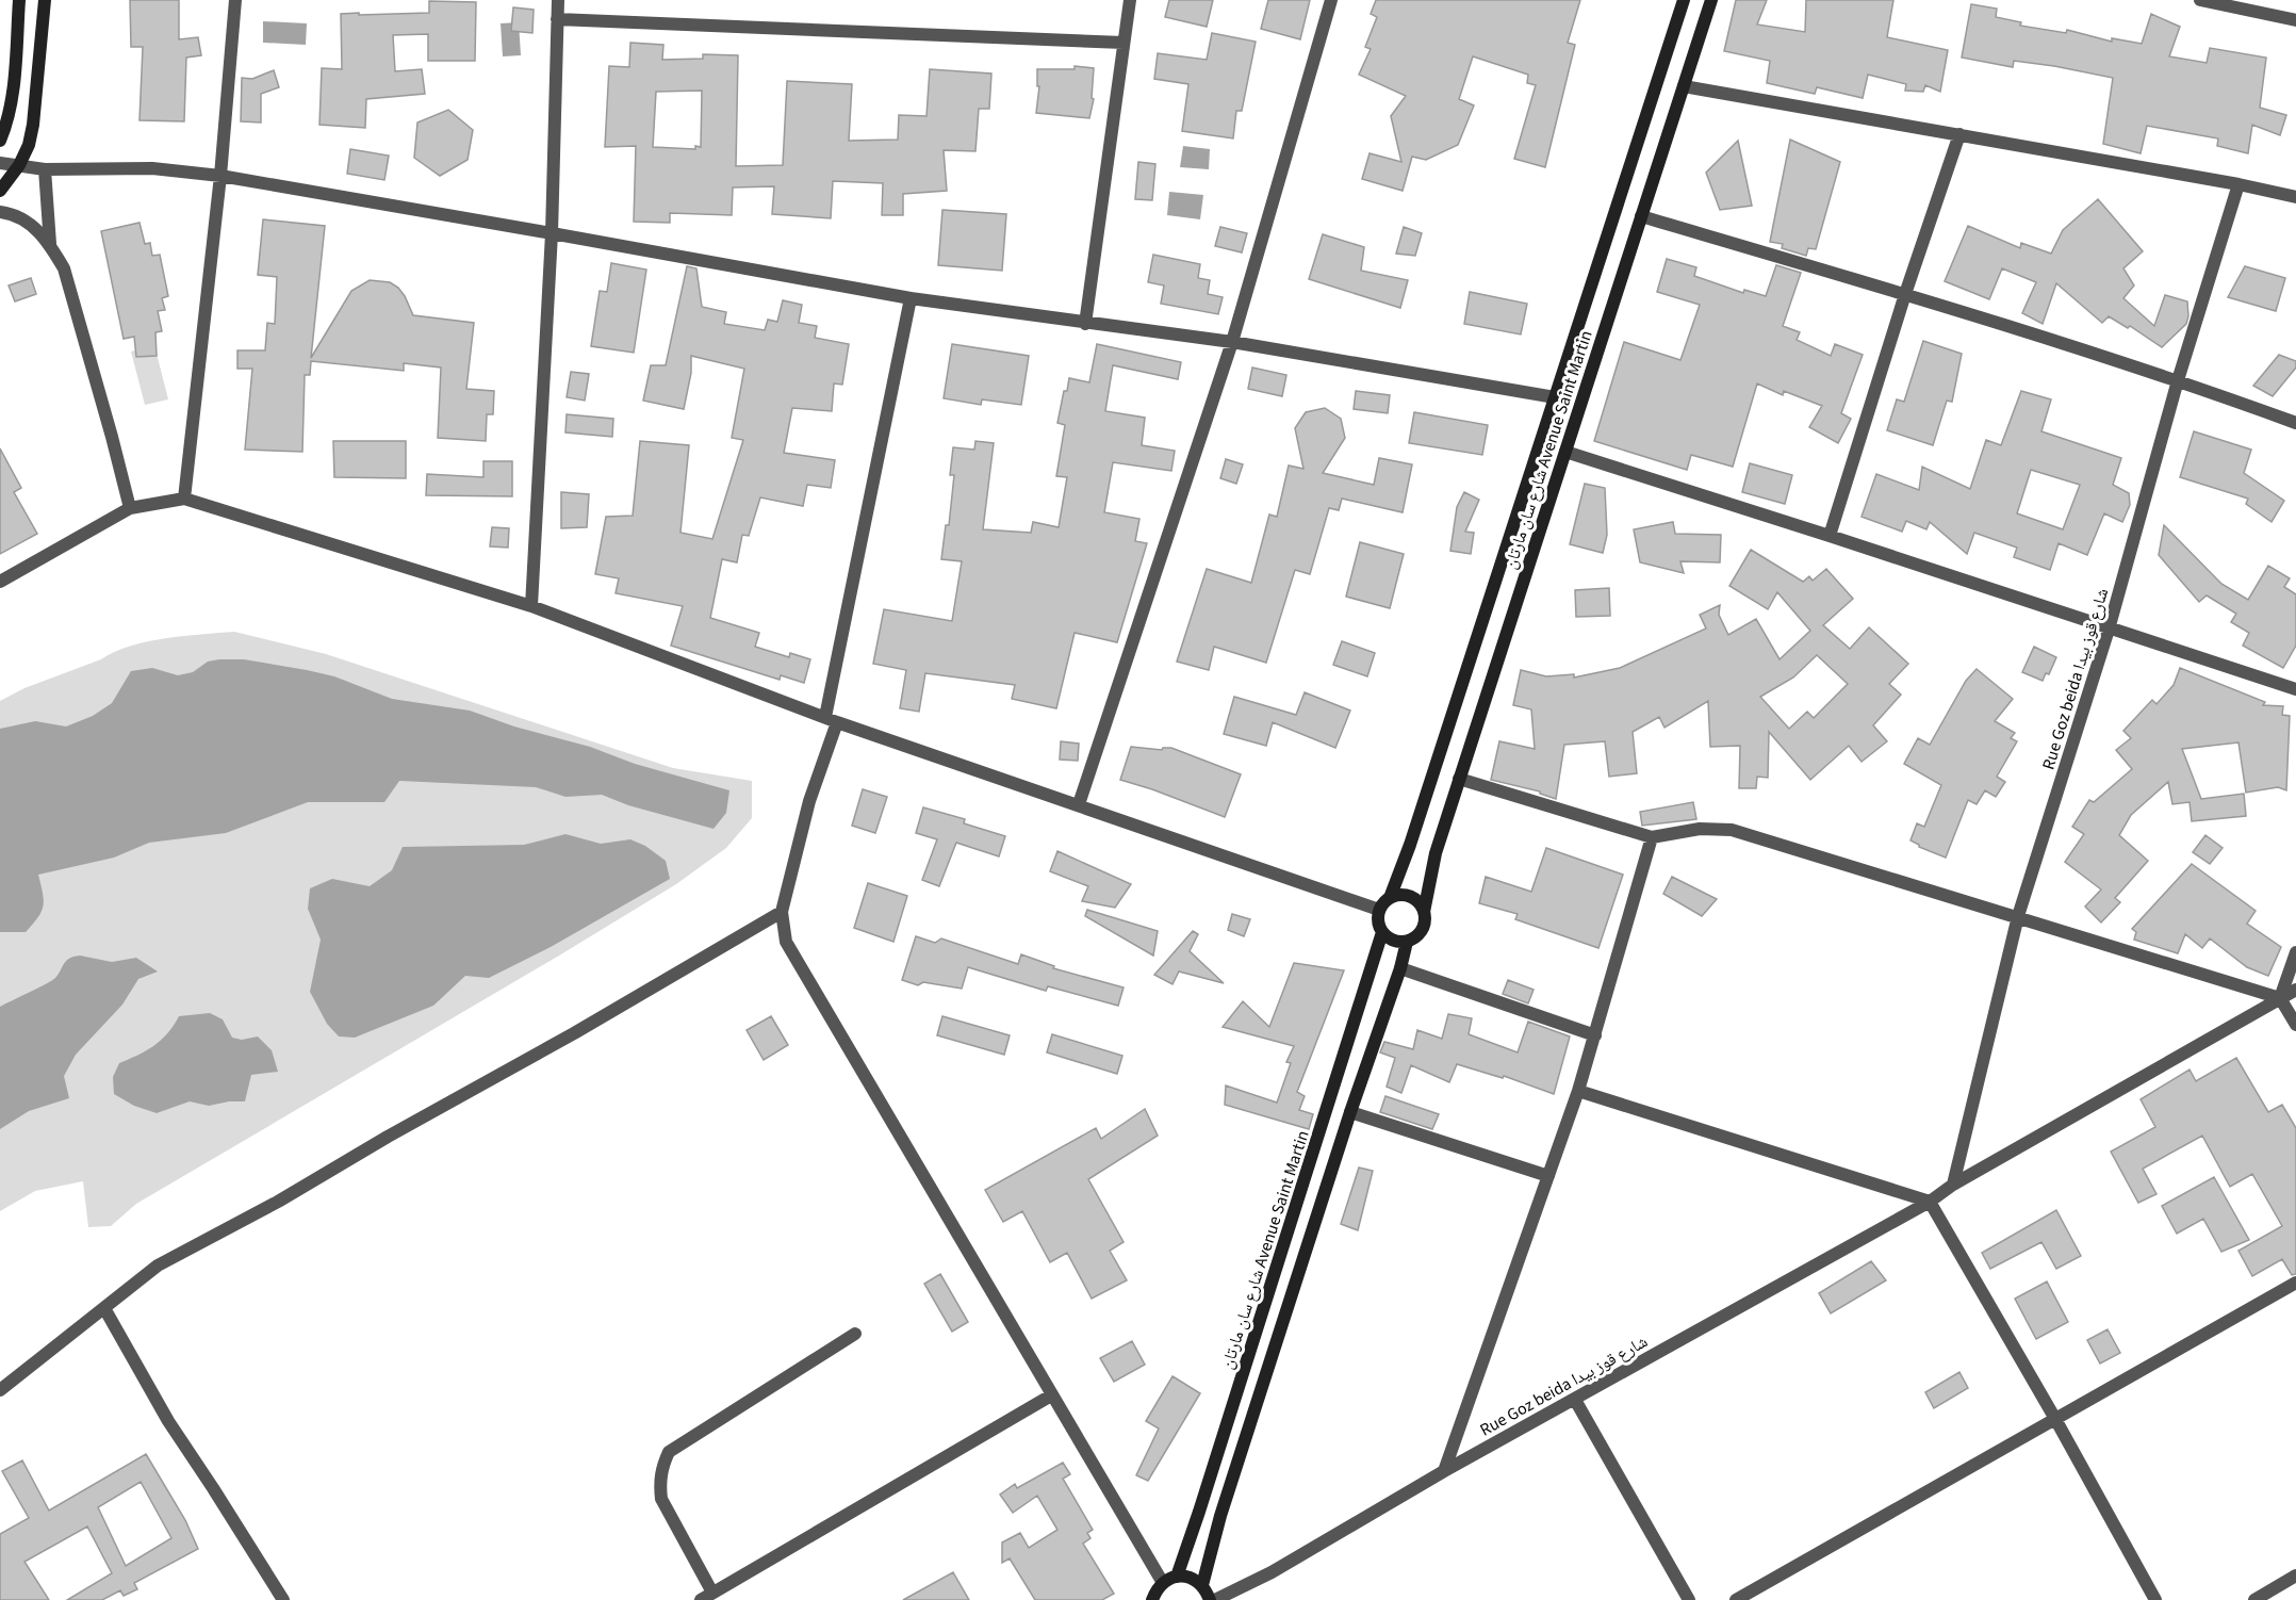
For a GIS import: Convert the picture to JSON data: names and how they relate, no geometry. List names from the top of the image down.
{
  "streets": {
    "main road": ["شارع سان مارتان Avenue Saint Martin"],
    "street": ["Rue Goz beida شارع قوز بيدا"]
  }
}
